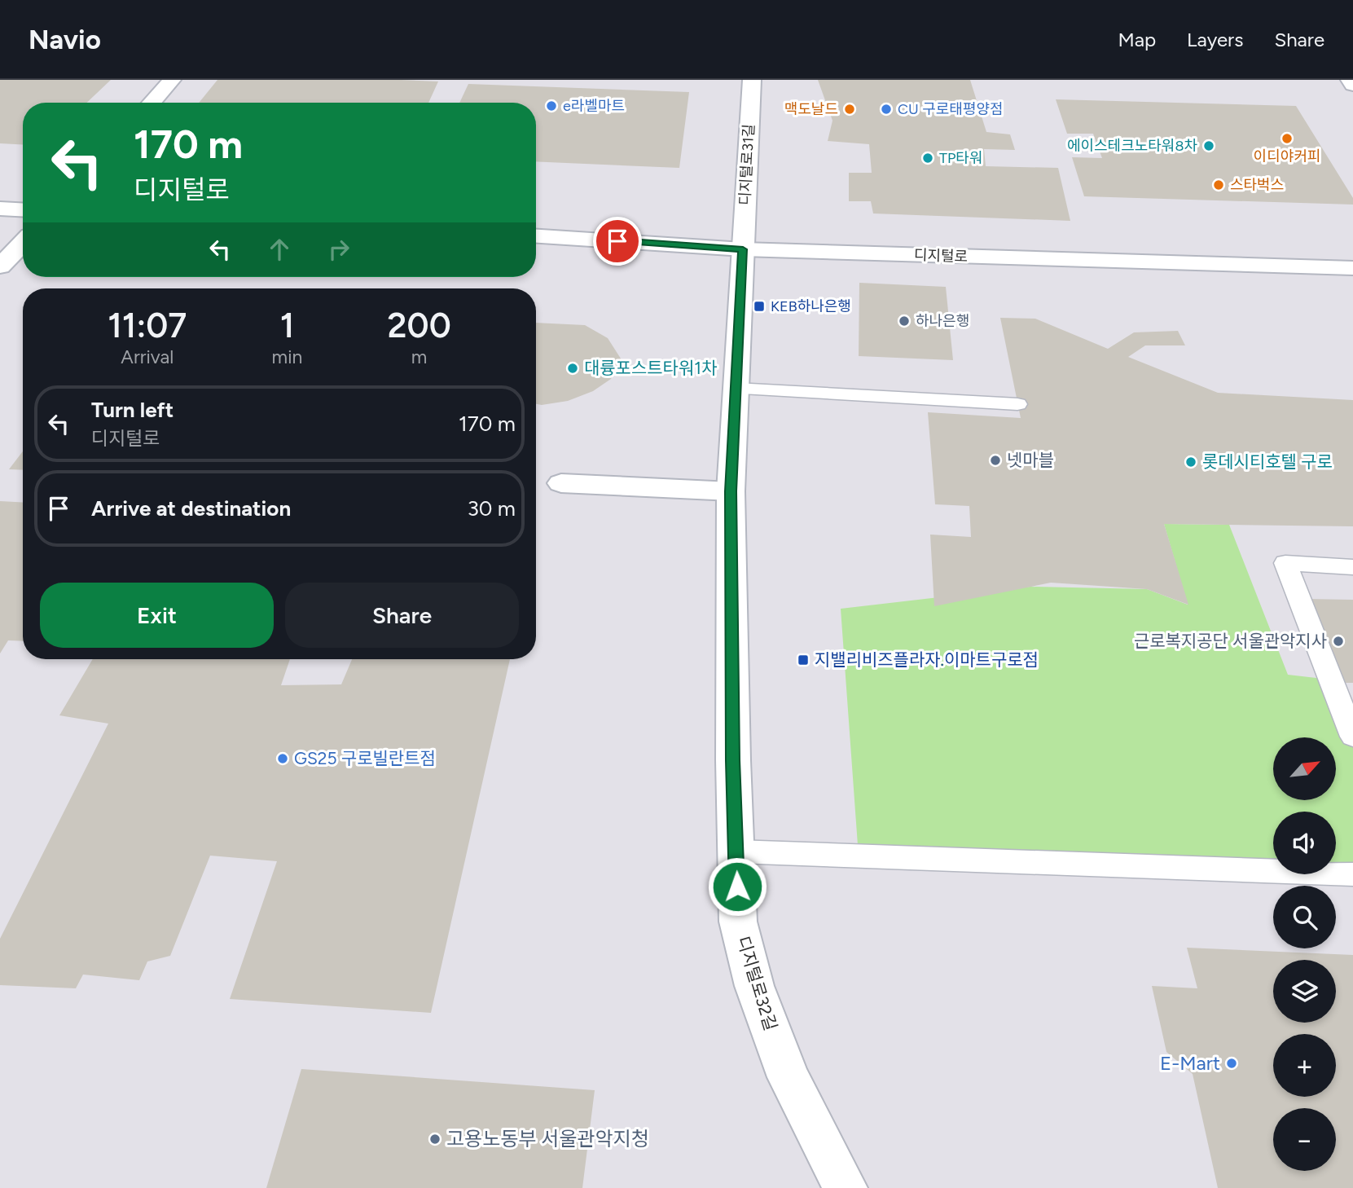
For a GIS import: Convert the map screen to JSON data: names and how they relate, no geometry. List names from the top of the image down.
{
  "streets": {
    "street": ["디지털로31길", "디지털로", "디지털로32길"]
  },
  "crossings": [
    ["디지털로31길", "디지털로"],
    ["디지털로31길", "디지털로32길"],
    ["디지털로", "디지털로32길"]
  ],
  "places": {
    "other": [
      "e라벨마트",
      "맥도날드",
      "CU 구로태평양점",
      "이디야커피",
      "에이스테크노타워8차",
      "TP타워",
      "스타벅스",
      "하나은행",
      "대륭포스트타워1차",
      "넷마블",
      "롯데시티호텔 구로",
      "근로복지공단 서울관악지사",
      "GS25 구로빌란트점",
      "E-Mart",
      "고용노동부 서울관악지청"
    ],
    "transit": ["KEB하나은행", "지밸리비즈플라자.이마트구로점"]
  },
  "north": "top right",
  "page": {
    "header": "Navio",
    "nav": ["Map", "Layers", "Share"],
    "turn": ["170 m", "디지털로"],
    "eta": [
      "11:07",
      "Arrival",
      "1",
      "min",
      "200",
      "m"
    ],
    "list": [
      {
        "name": "Turn left",
        "note": "디지털로",
        "value": "170 m"
      },
      {
        "name": "Arrive at destination",
        "value": "30 m"
      }
    ],
    "buttons": ["Exit", "Share"],
    "map_buttons": ["+", "−"]
  }
}
